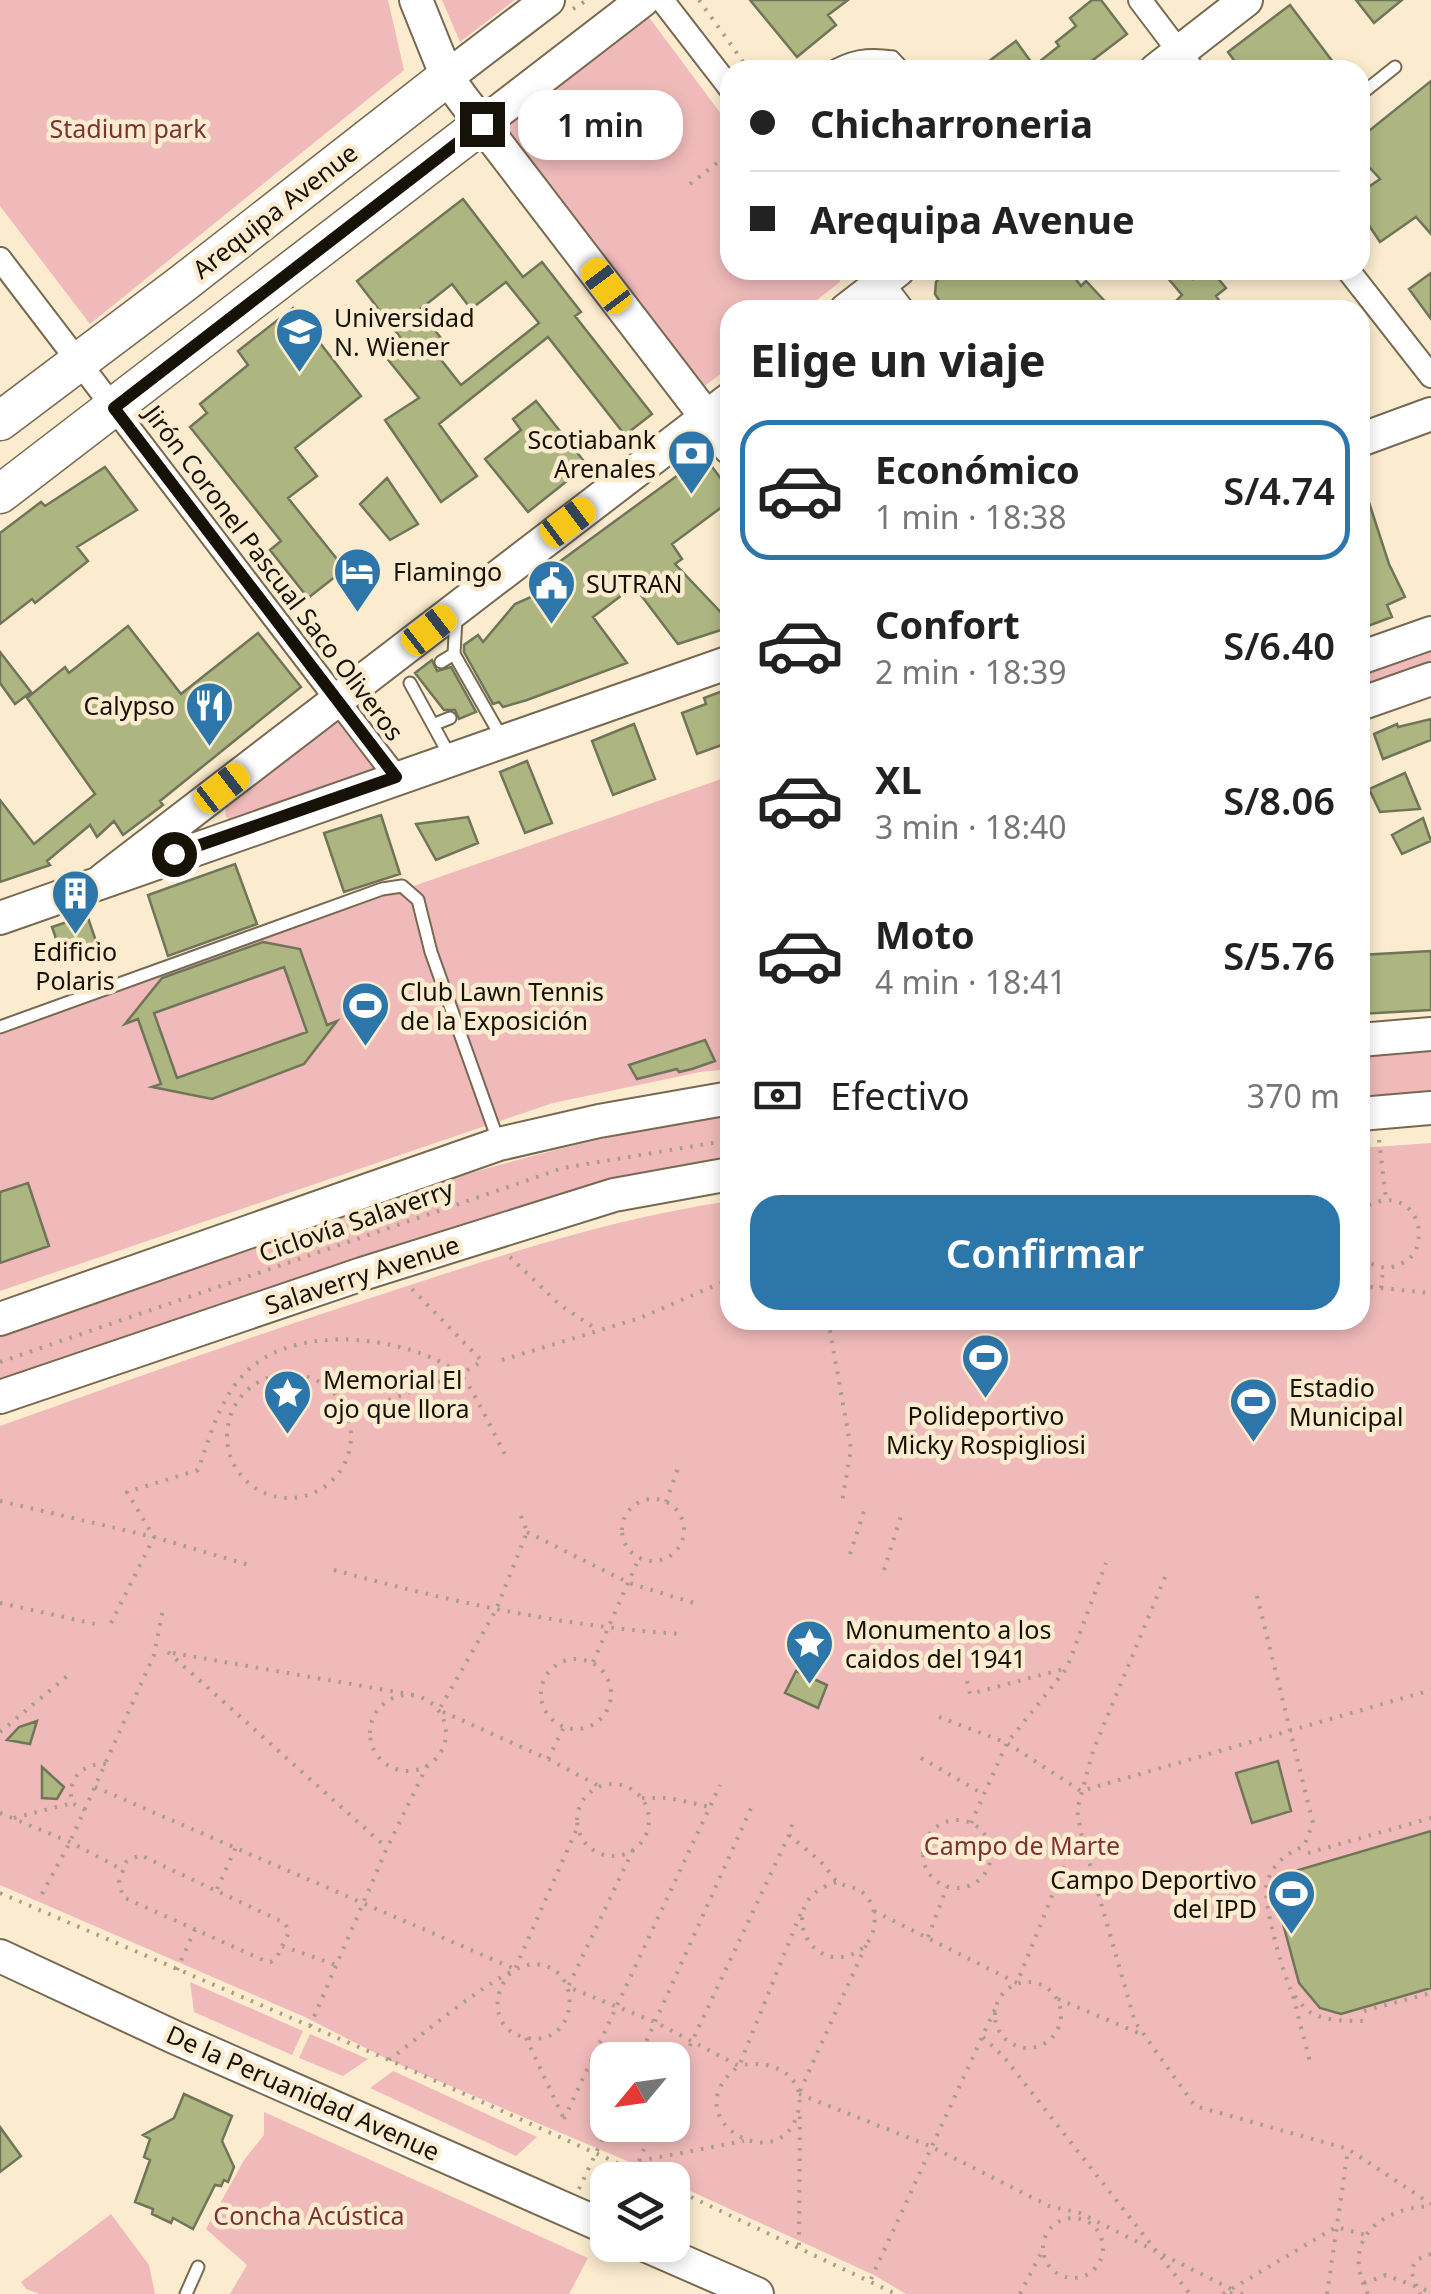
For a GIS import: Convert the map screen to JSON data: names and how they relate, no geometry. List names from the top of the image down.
{
  "streets": {
    "main road": ["Arequipa Avenue", "Salaverry Avenue", "De la Peruanidad Avenue"],
    "street": ["Jirón Coronel Pascual Saco Oliveros"],
    "path": ["Ciclovía Salaverry"]
  },
  "crossings": [
    ["Arequipa Avenue", "Jirón Coronel Pascual Saco Oliveros"]
  ],
  "parks": ["Stadium park", "Campo de Marte", "Concha Acústica"],
  "places": {
    "school or university": ["Universidad N. Wiener"],
    "bank": ["Scotiabank Arenales"],
    "hotel": ["Flamingo"],
    "public building": ["SUTRAN"],
    "restaurant": ["Calypso"],
    "building": ["Edificio Polaris"],
    "sports": [
      "Club Lawn Tennis de la Exposición",
      "Polideportivo Micky Rospigliosi",
      "Estadio Municipal",
      "Campo Deportivo del IPD"
    ],
    "place": ["Memorial El ojo que llora", "Monumento a los caidos del 1941"]
  },
  "north": "bottom left",
  "page": {
    "banner": ["Chicharroneria", "Arequipa Avenue"],
    "bubble": "1 min",
    "heading": "Elige un viaje",
    "list": [
      {
        "name": "Económico",
        "note": "1 min · 18:38",
        "value": "S/4.74"
      },
      {
        "name": "Confort",
        "note": "2 min · 18:39",
        "value": "S/6.40"
      },
      {
        "name": "XL",
        "note": "3 min · 18:40",
        "value": "S/8.06"
      },
      {
        "name": "Moto",
        "note": "4 min · 18:41",
        "value": "S/5.76"
      }
    ],
    "pay": ["Efectivo", "370 m"],
    "buttons": "Confirmar"
  }
}
